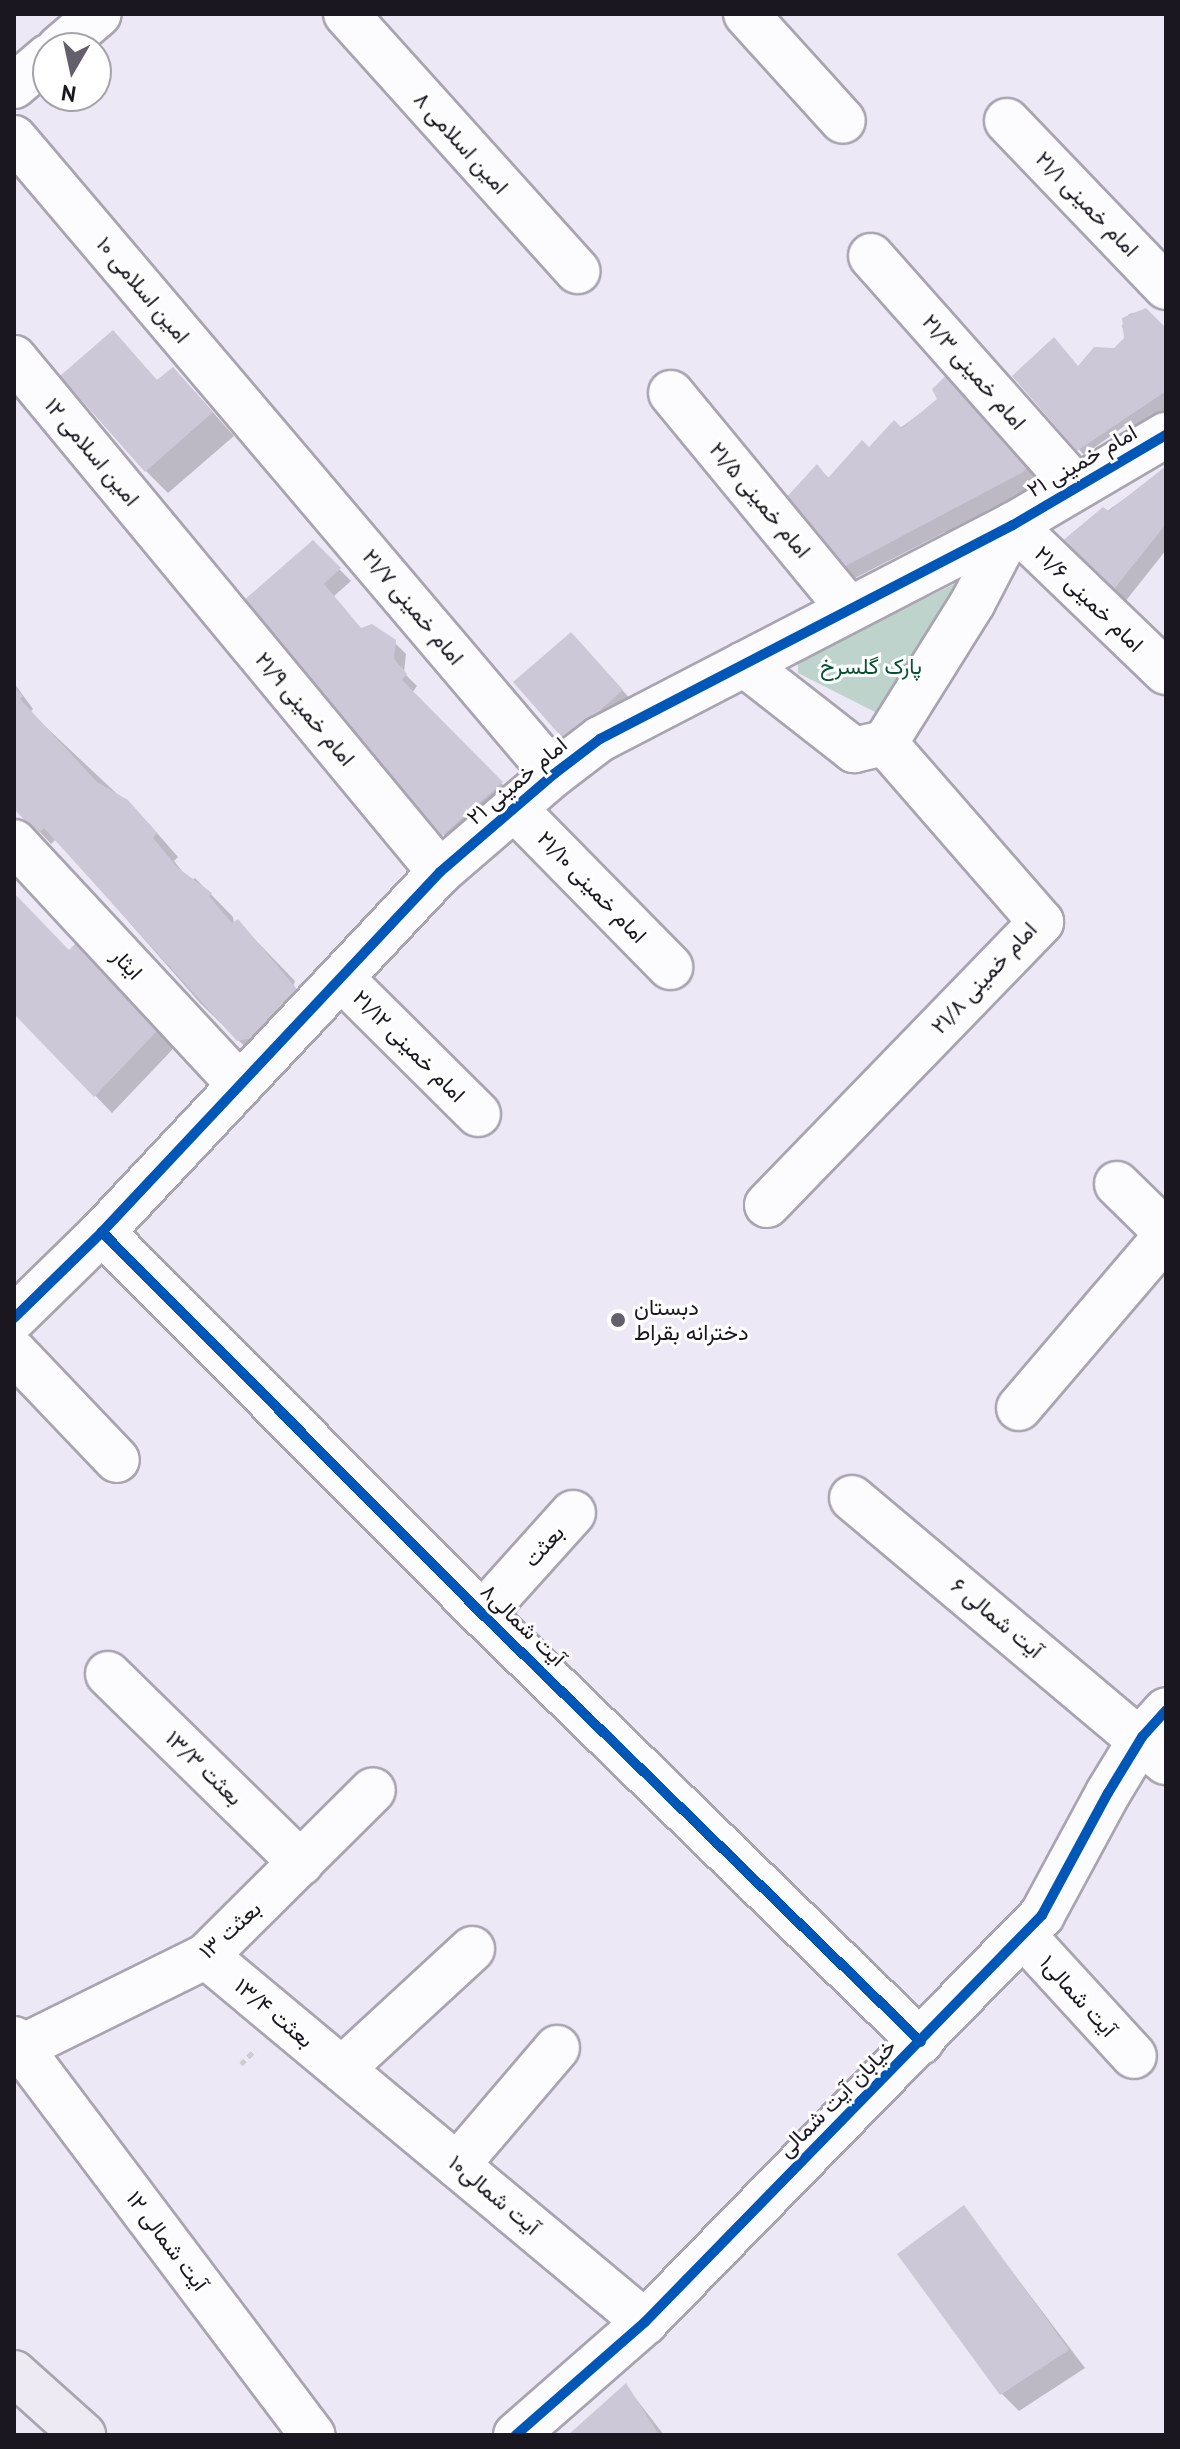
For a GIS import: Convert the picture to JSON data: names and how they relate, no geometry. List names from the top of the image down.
{
  "streets": {
    "street": [
      "امین اسلامی ۸",
      "امام خمینی ۲۱/۱",
      "امین اسلامی ۱۰",
      "امام خمینی ۲۱/۳",
      "امین اسلامی ۱۲",
      "امام خمینی ۲۱",
      "امام خمینی ۲۱/۵",
      "امام خمینی ۲۱/۶",
      "امام خمینی ۲۱/۷",
      "امام خمینی ۲۱/۹",
      "امام خمینی ۲۱/۱۰",
      "ایثار",
      "امام خمینی ۲۱/۸",
      "امام خمینی ۲۱/۱۲",
      "بعثت",
      "آیت شمالی ۶",
      "آیت شمالی۸",
      "بعثت ۱۳/۳",
      "بعثت ۱۳",
      "آیت شمالی۱",
      "بعثت ۱۳/۴",
      "خیابان آیت شمالی",
      "آیت شمالی۱۰",
      "آیت شمالی ۱۲"
    ]
  },
  "crossings": [
    ["امین اسلامی ۱۰", "امام خمینی ۲۱/۷"],
    ["امام خمینی ۲۱/۳", "امام خمینی ۲۱"],
    ["امین اسلامی ۱۲", "امام خمینی ۲۱/۹"],
    ["امام خمینی ۲۱", "امام خمینی ۲۱/۵"],
    ["امام خمینی ۲۱", "امام خمینی ۲۱/۶"],
    ["امام خمینی ۲۱", "امام خمینی ۲۱/۷"],
    ["امام خمینی ۲۱", "امام خمینی ۲۱/۹"],
    ["امام خمینی ۲۱", "امام خمینی ۲۱/۱۰"],
    ["امام خمینی ۲۱", "ایثار"],
    ["امام خمینی ۲۱", "امام خمینی ۲۱/۱۲"],
    ["امام خمینی ۲۱", "آیت شمالی۸"],
    ["بعثت", "آیت شمالی۸"],
    ["آیت شمالی ۶", "خیابان آیت شمالی"],
    ["آیت شمالی۸", "خیابان آیت شمالی"],
    ["بعثت ۱۳/۳", "بعثت ۱۳"],
    ["بعثت ۱۳", "بعثت ۱۳/۴"],
    ["بعثت ۱۳", "آیت شمالی ۱۲"],
    ["آیت شمالی۱", "خیابان آیت شمالی"],
    ["بعثت ۱۳/۴", "آیت شمالی۱۰"],
    ["خیابان آیت شمالی", "آیت شمالی۱۰"]
  ],
  "parks": ["پارک گلسرخ"],
  "places": ["دبستان دخترانه بقراط"],
  "north": "bottom"
}
